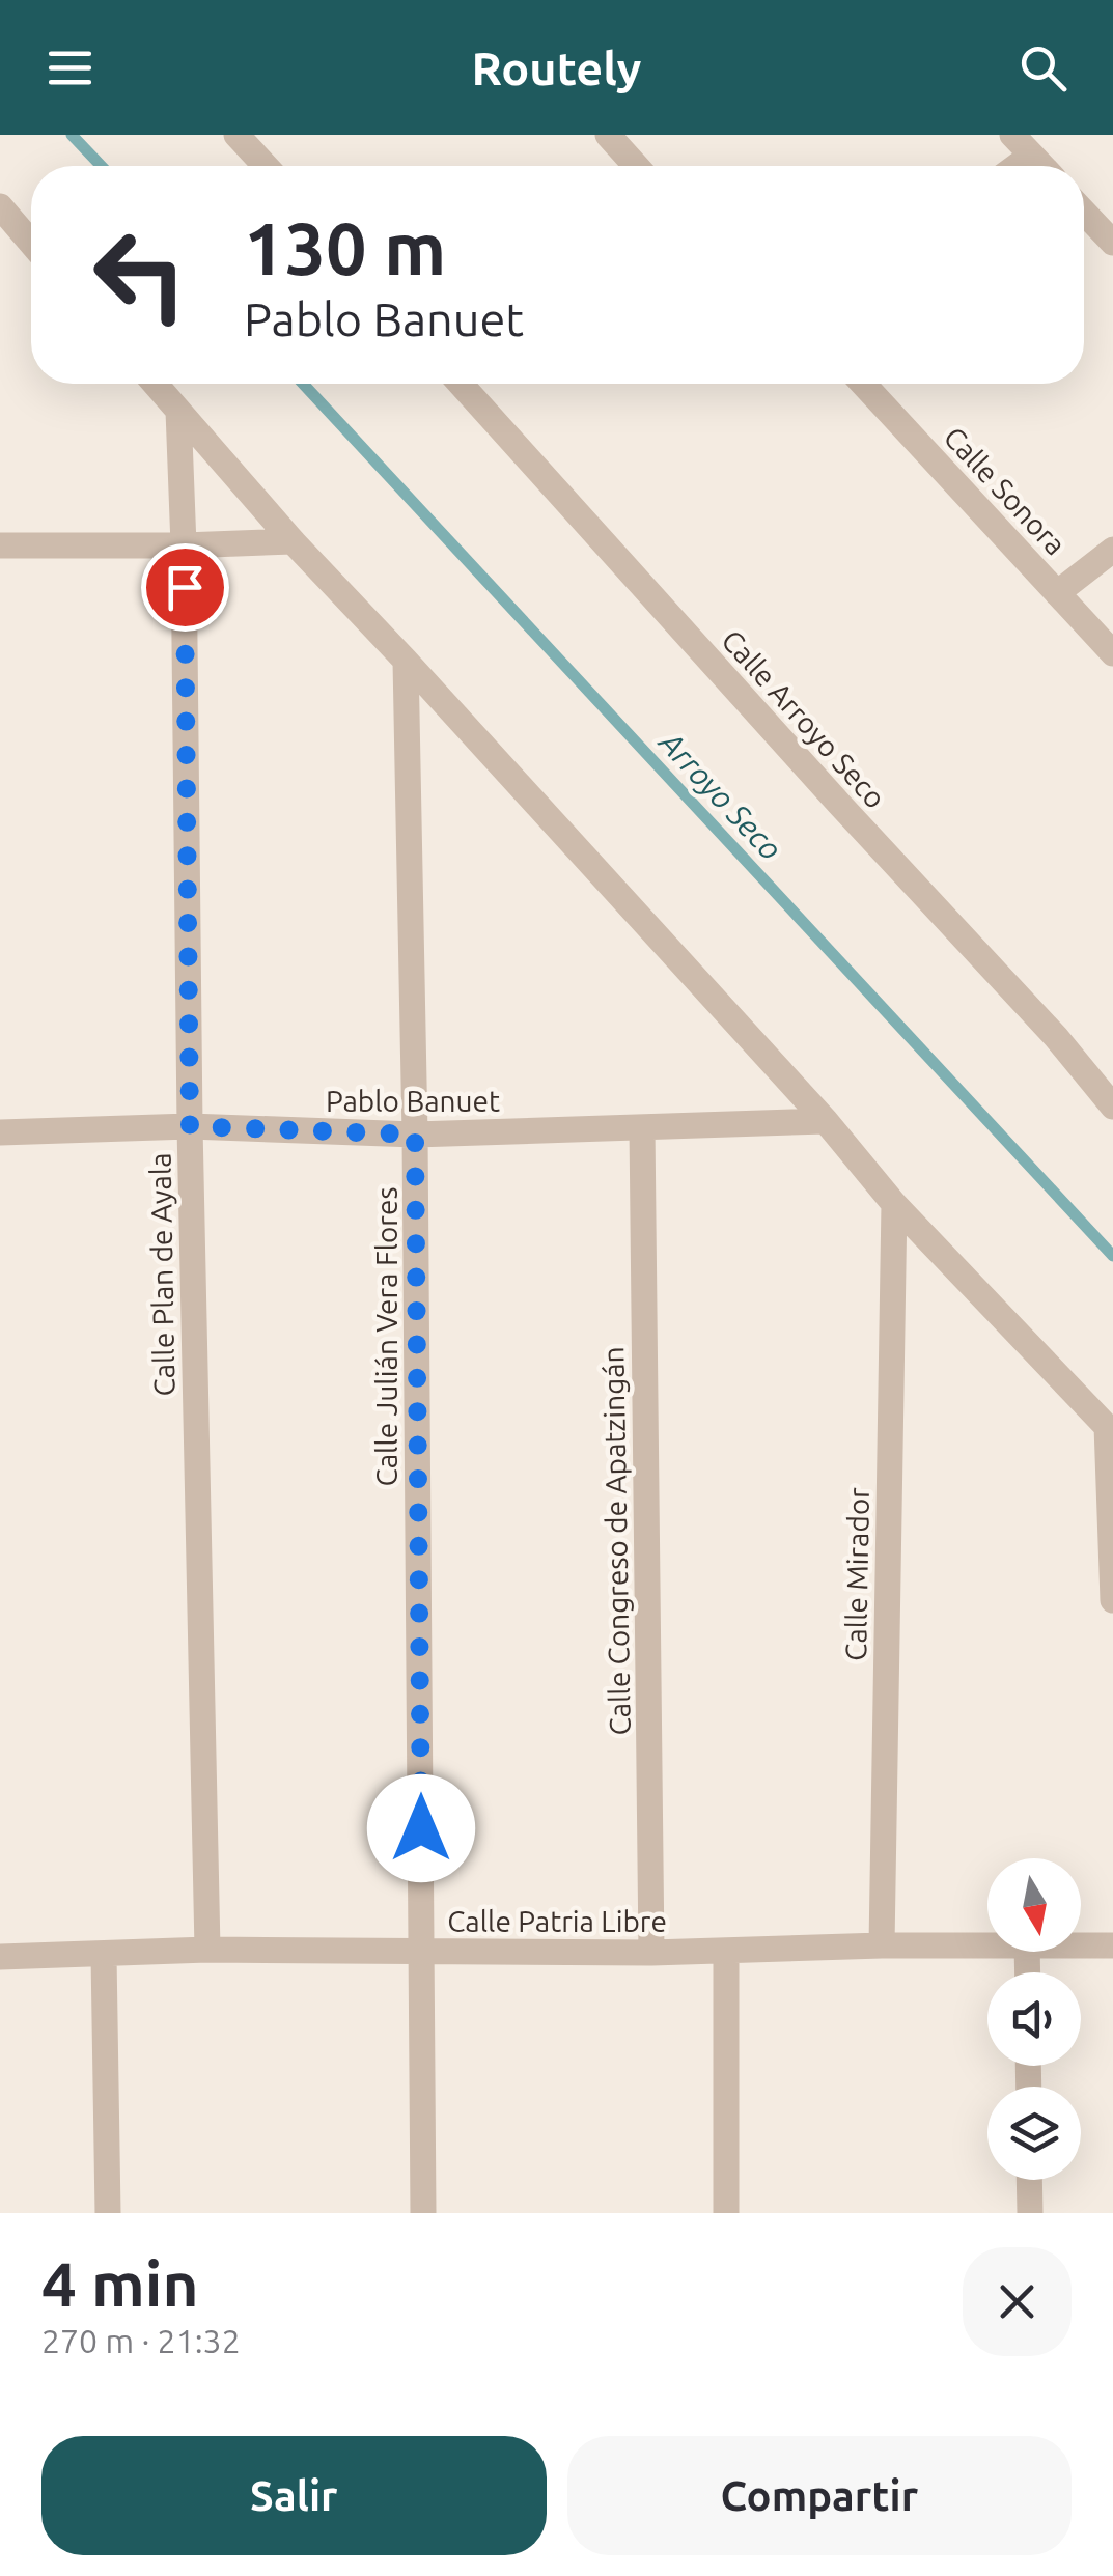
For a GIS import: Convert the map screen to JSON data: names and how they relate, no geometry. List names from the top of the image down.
{
  "streets": {
    "street": [
      "Calle Sonora",
      "Calle Arroyo Seco",
      "Pablo Banuet",
      "Calle Plan de Ayala",
      "Calle Julián Vera Flores",
      "Calle Congreso de Apatzingán",
      "Calle Mirador",
      "Calle Patria Libre"
    ]
  },
  "crossings": [
    ["Pablo Banuet", "Calle Plan de Ayala"],
    ["Pablo Banuet", "Calle Julián Vera Flores"],
    ["Pablo Banuet", "Calle Congreso de Apatzingán"],
    ["Calle Plan de Ayala", "Calle Patria Libre"],
    ["Calle Julián Vera Flores", "Calle Patria Libre"],
    ["Calle Congreso de Apatzingán", "Calle Patria Libre"],
    ["Calle Mirador", "Calle Patria Libre"]
  ],
  "water": ["Arroyo Seco"],
  "north": "bottom",
  "page": {
    "header": "Routely",
    "turn": ["130 m", "Pablo Banuet"],
    "heading": ["4 min", "270 m · 21:32"],
    "buttons": ["Salir", "Compartir"]
  }
}
